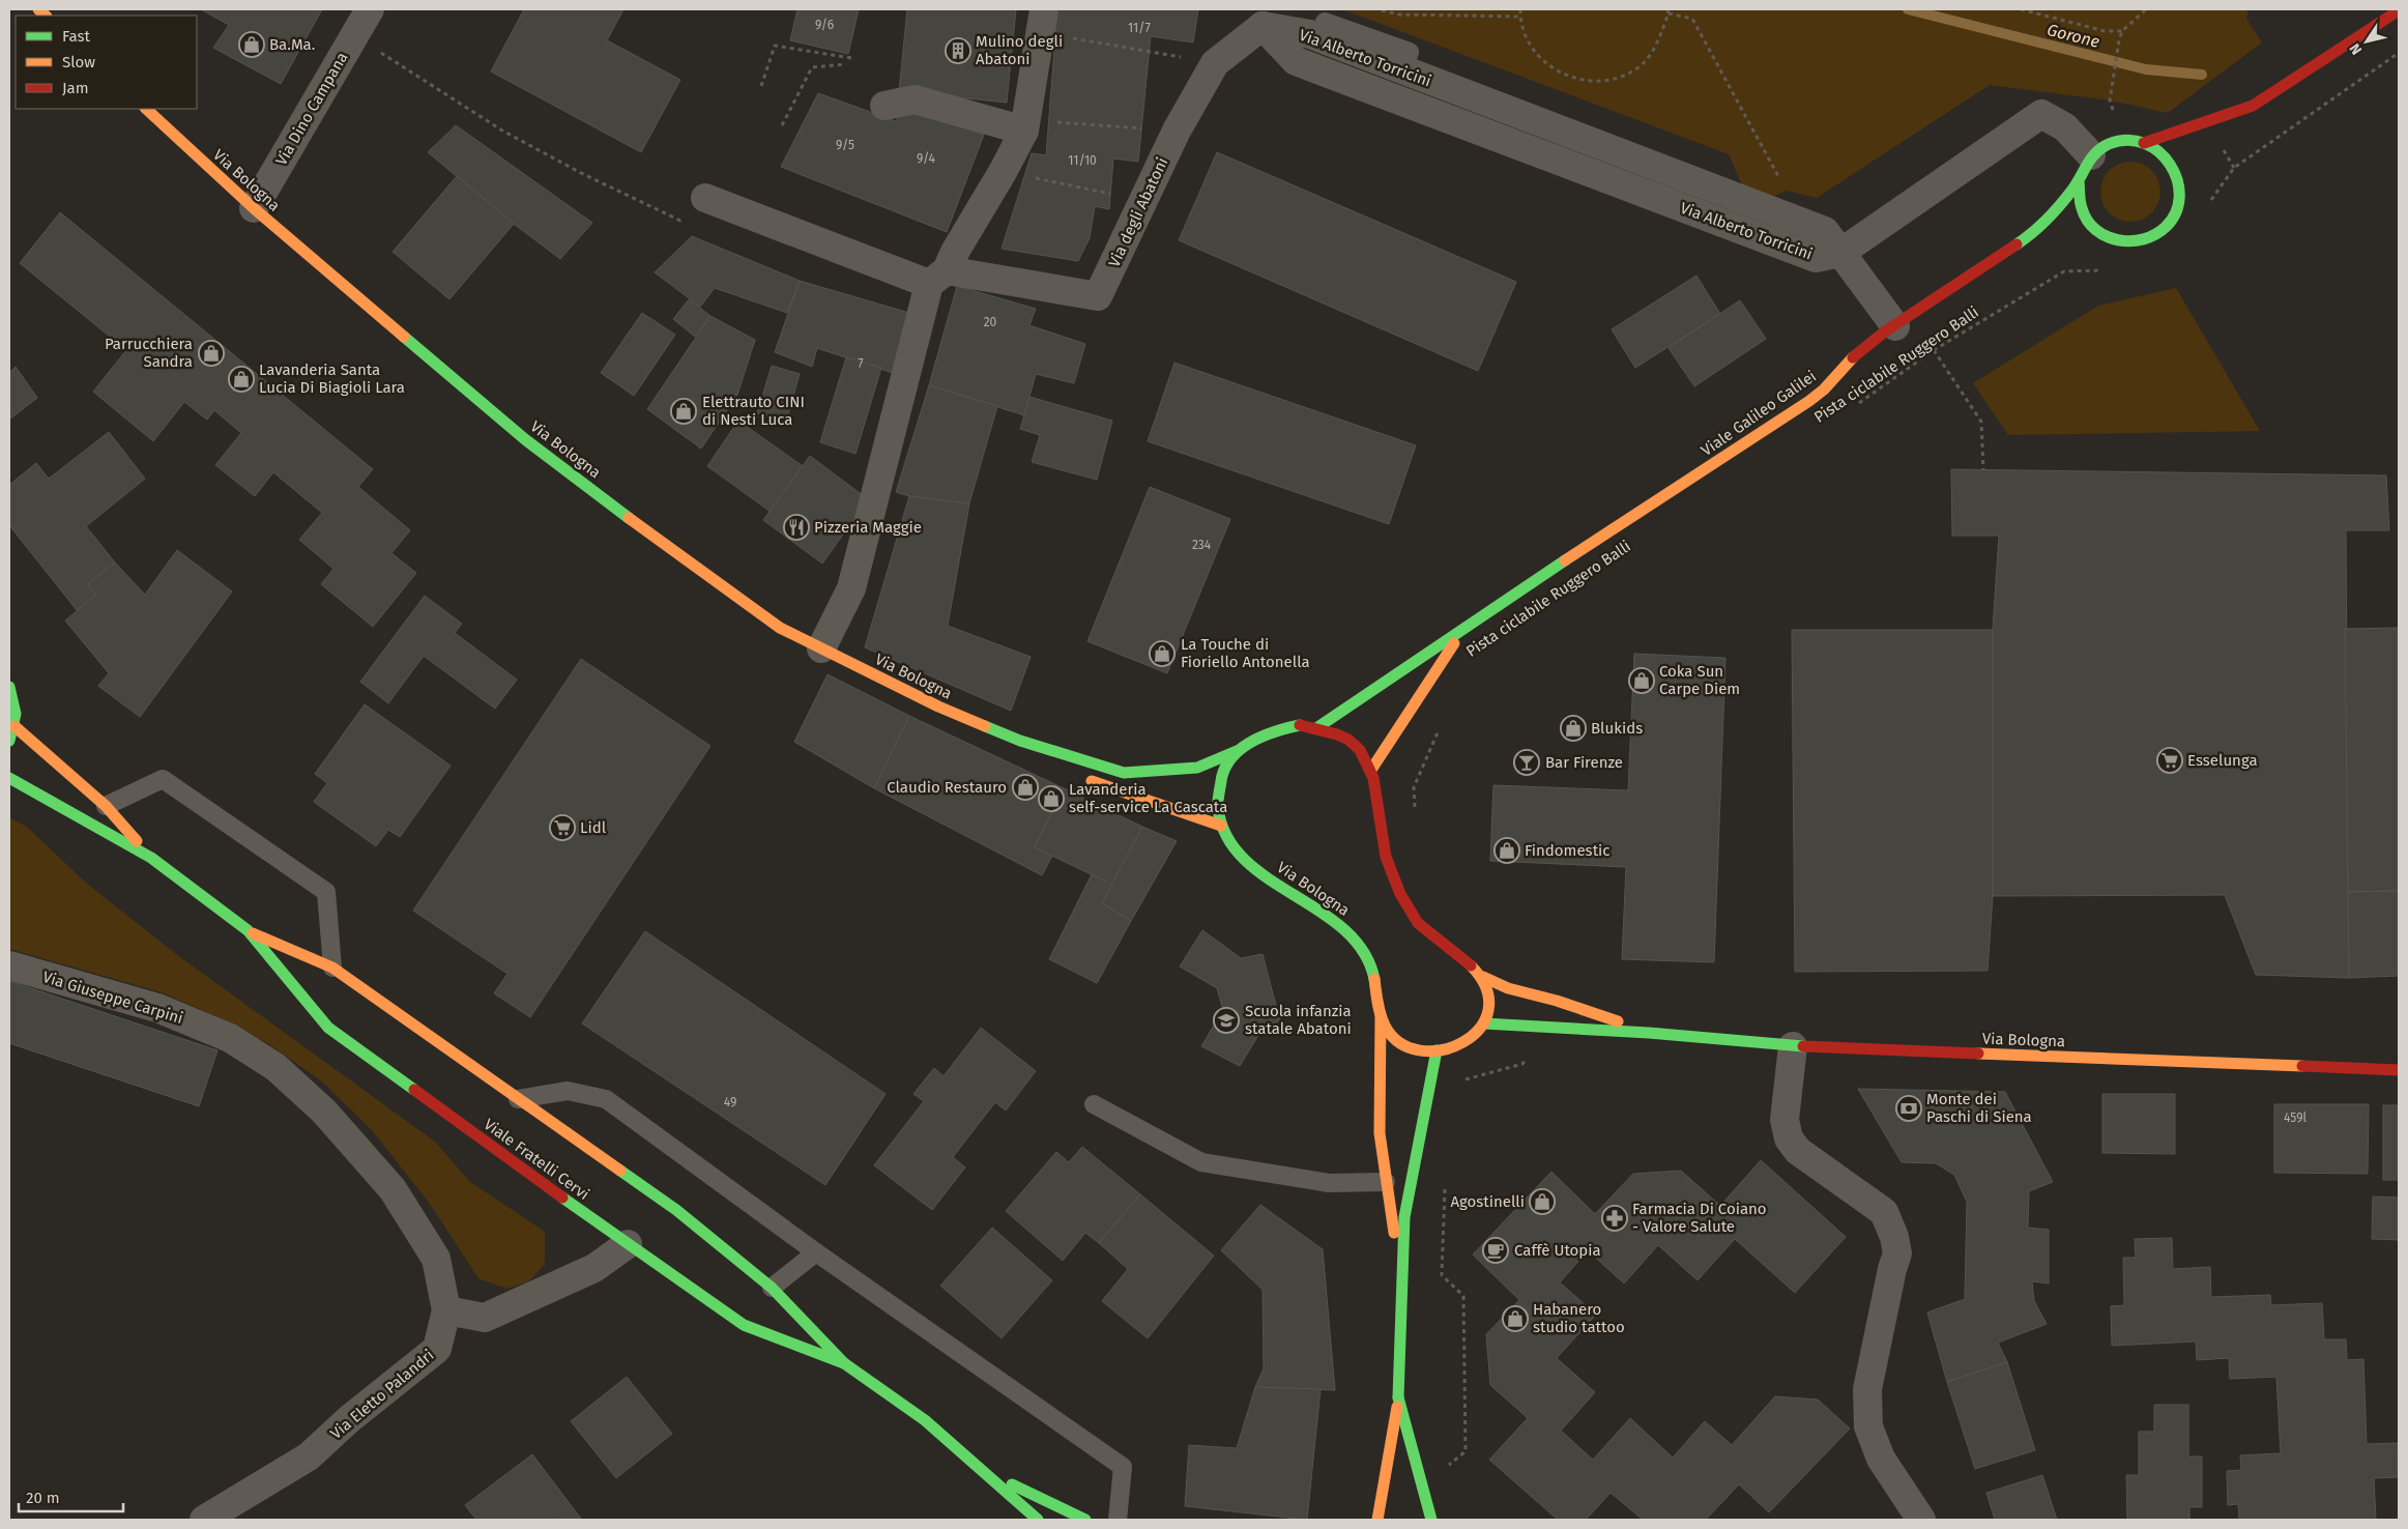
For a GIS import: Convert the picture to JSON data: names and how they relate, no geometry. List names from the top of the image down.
{
  "streets": {
    "main road": ["Via Bologna", "Viale Galileo Galilei", "Viale Fratelli Cervi"],
    "street": [
      "Via Alberto Torricini",
      "Via Dino Campana",
      "Via degli Abatoni",
      "Via Giuseppe Carpini",
      "Via Eletto Palandri"
    ],
    "path": ["Pista ciclabile Ruggero Balli"]
  },
  "crossings": [
    ["Via Alberto Torricini", "Via degli Abatoni"],
    ["Via Alberto Torricini", "Viale Galileo Galilei"],
    ["Via Dino Campana", "Via Bologna"],
    ["Via Giuseppe Carpini", "Via Eletto Palandri"]
  ],
  "water": ["Gorone"],
  "places": {
    "shop": [
      "Ba.Ma.",
      "Parrucchiera Sandra",
      "Lavanderia Santa Lucia Di Biagioli Lara",
      "Elettrauto CINI di Nesti Luca",
      "La Touche di Fioriello Antonella",
      "Coka Sun Carpe Diem",
      "Blukids",
      "Claudio Restauro",
      "Lavanderia self-service La Cascata",
      "Findomestic",
      "Agostinelli",
      "Habanero studio tattoo"
    ],
    "building": ["Mulino degli Abatoni"],
    "restaurant": ["Pizzeria Maggie"],
    "supermarket": ["Esselunga", "Lidl"],
    "bar": ["Bar Firenze"],
    "school or university": ["Scuola infanzia statale Abatoni"],
    "bank": ["Monte dei Paschi di Siena"],
    "pharmacy": ["Farmacia Di Coiano - Valore Salute"],
    "cafe": ["Caffè Utopia"]
  },
  "house_numbers": [
    "9/6",
    "11/7",
    "9/5",
    "9/4",
    "11/10",
    "20",
    "7",
    "234",
    "49",
    "459l"
  ],
  "legend": ["Fast", "Slow", "Jam"],
  "scale_bar": "20 m",
  "north": "bottom left"
}
